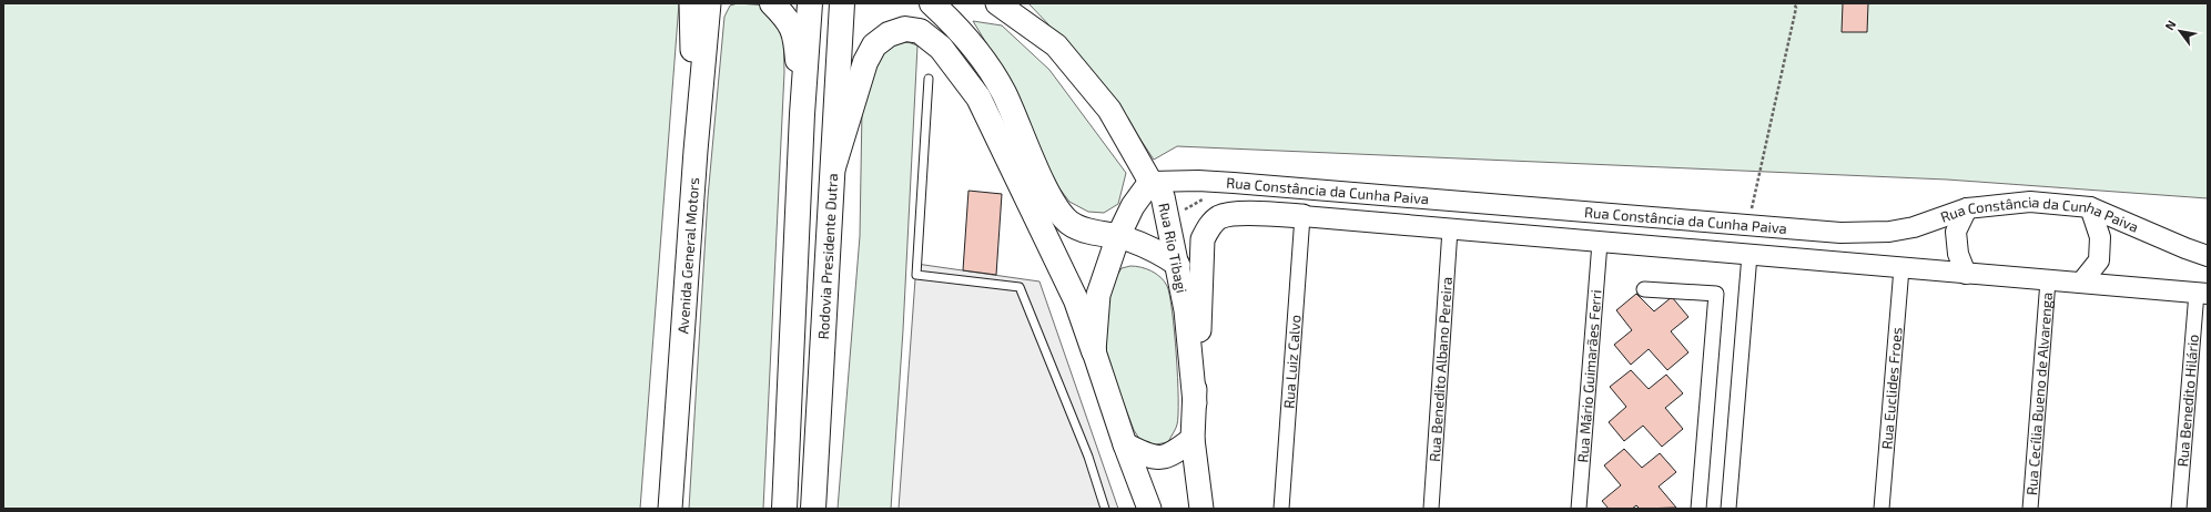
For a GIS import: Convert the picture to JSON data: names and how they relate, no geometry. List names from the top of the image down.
{
  "streets": {
    "highway": ["Rodovia Presidente Dutra"],
    "main road": ["Rua Rio Tibagi", "Avenida General Motors"],
    "street": [
      "Rua Constância da Cunha Paiva",
      "Rua Luiz Calvo",
      "Rua Benedito Albano Pereira",
      "Rua Mário Guimarães Ferri",
      "Rua Euclides Froes",
      "Rua Cecília Bueno de Alvarenga",
      "Rua Benedito Hilário"
    ]
  },
  "crossings": [
    ["Rua Constância da Cunha Paiva", "Rua Rio Tibagi"],
    ["Rua Constância da Cunha Paiva", "Rua Luiz Calvo"],
    ["Rua Constância da Cunha Paiva", "Rua Benedito Albano Pereira"],
    ["Rua Constância da Cunha Paiva", "Rua Mário Guimarães Ferri"],
    ["Rua Constância da Cunha Paiva", "Rua Euclides Froes"],
    ["Rua Constância da Cunha Paiva", "Rua Cecília Bueno de Alvarenga"],
    ["Rua Constância da Cunha Paiva", "Rua Benedito Hilário"]
  ],
  "north": "top left"
}
